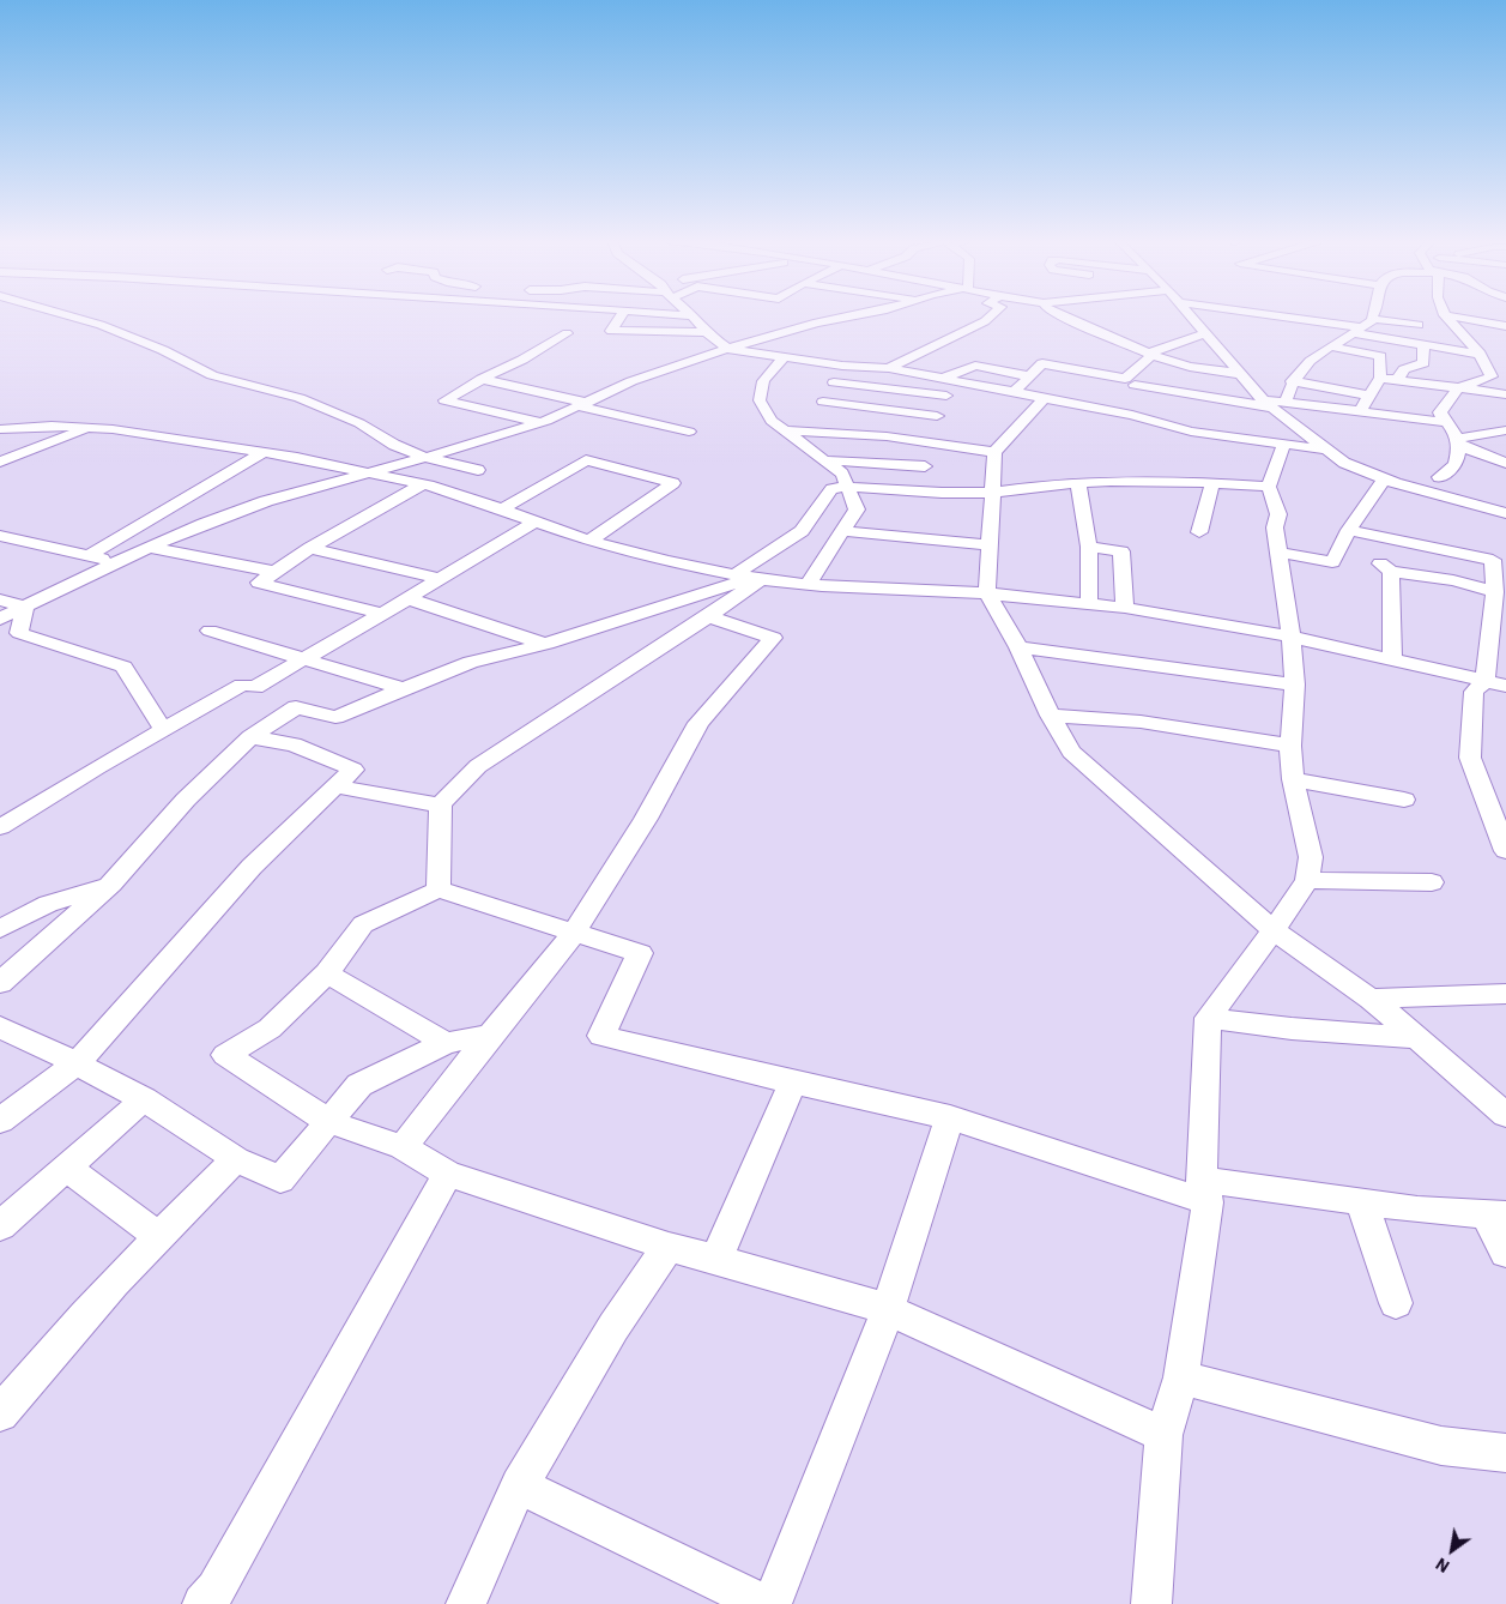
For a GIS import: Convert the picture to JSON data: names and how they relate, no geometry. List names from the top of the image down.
{
  "north": "bottom left"
}
